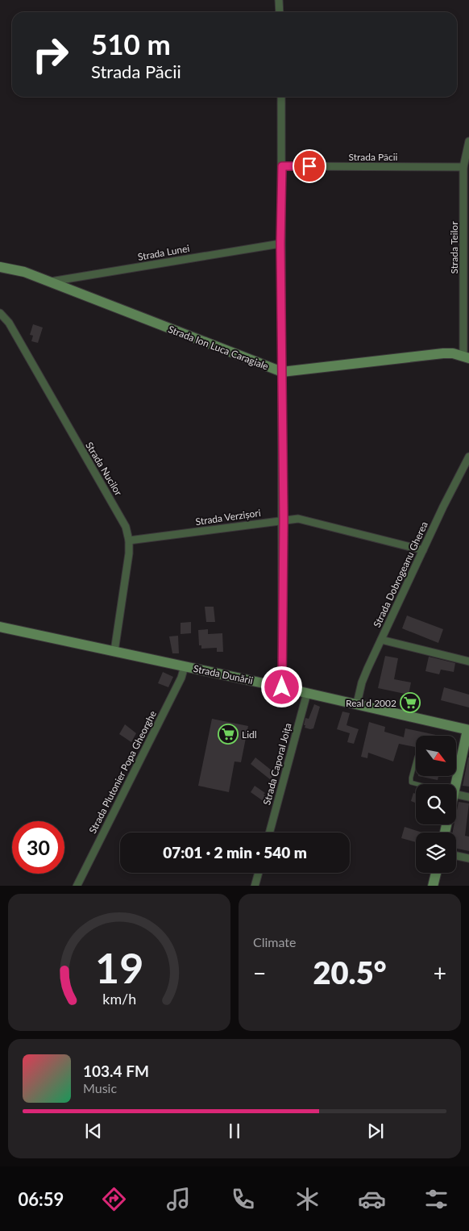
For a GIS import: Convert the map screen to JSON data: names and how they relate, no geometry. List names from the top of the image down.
{
  "streets": {
    "street": [
      "Strada Păcii",
      "Strada Teilor",
      "Strada Lunei",
      "Strada Ion Luca Caragiale",
      "Strada Nucilor",
      "Strada Verzișori",
      "Strada Dobrogeanu Gherea",
      "Strada Dunării",
      "Strada Caporal Joița",
      "Strada Plutonier Popa Gheorghe"
    ]
  },
  "crossings": [
    ["Strada Păcii", "Strada Teilor"],
    ["Strada Teilor", "Strada Ion Luca Caragiale"],
    ["Strada Lunei", "Strada Ion Luca Caragiale"],
    ["Strada Nucilor", "Strada Verzișori"],
    ["Strada Nucilor", "Strada Dunării"],
    ["Strada Verzișori", "Strada Dobrogeanu Gherea"],
    ["Strada Dobrogeanu Gherea", "Strada Dunării"],
    ["Strada Dunării", "Strada Caporal Joița"],
    ["Strada Dunării", "Strada Plutonier Popa Gheorghe"]
  ],
  "places": {
    "supermarket": ["Real d 2002", "Lidl"]
  },
  "north": "bottom right",
  "page": {
    "turn": ["510 m", "Strada Păcii"],
    "limit": "30",
    "trip": "07:01 · 2 min · 540 m",
    "tile": "Climate",
    "heat": ["−", "20.5°", "+"],
    "song": ["103.4 FM", "Music"],
    "tabs": "06:59",
    "gauge": ["19", "km/h"]
  }
}
